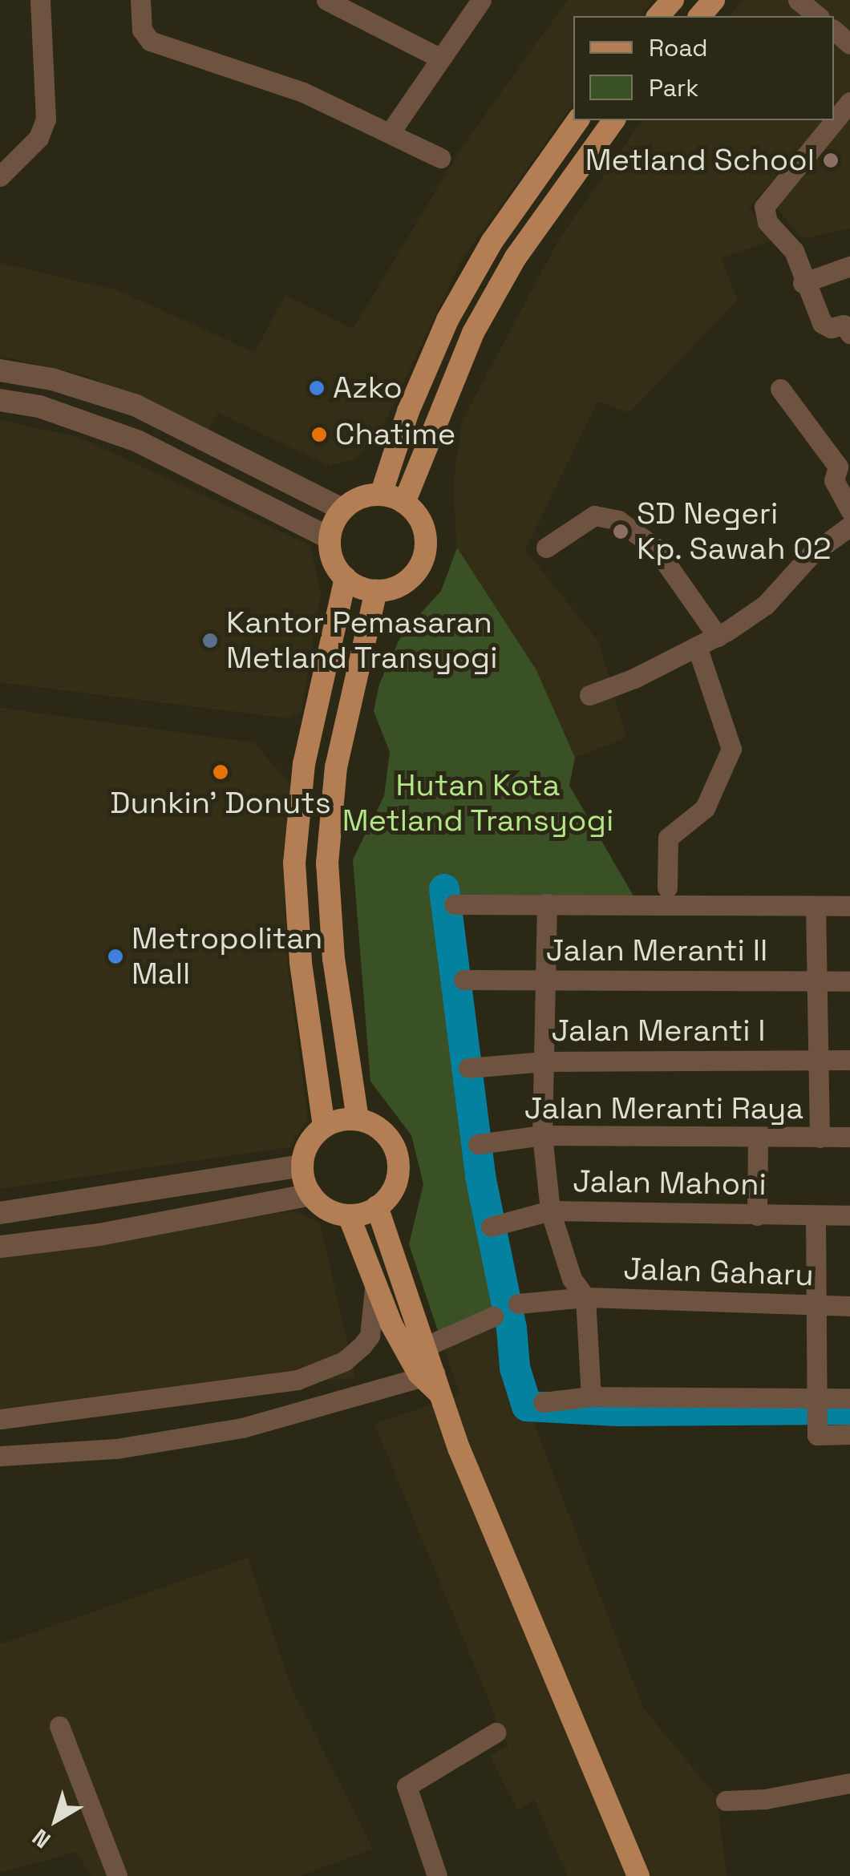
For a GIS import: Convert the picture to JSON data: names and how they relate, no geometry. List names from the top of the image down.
{
  "streets": {
    "street": [
      "Jalan Meranti II",
      "Jalan Meranti I",
      "Jalan Meranti Raya",
      "Jalan Mahoni",
      "Jalan Gaharu"
    ]
  },
  "parks": ["Hutan Kota Metland Transyogi"],
  "places": [
    "Metland School",
    "Azko",
    "Chatime",
    "SD Negeri Kp. Sawah 02",
    "Kantor Pemasaran Metland Transyogi",
    "Dunkin' Donuts",
    "Metropolitan Mall"
  ],
  "legend": ["Road", "Park"],
  "north": "bottom left"
}
